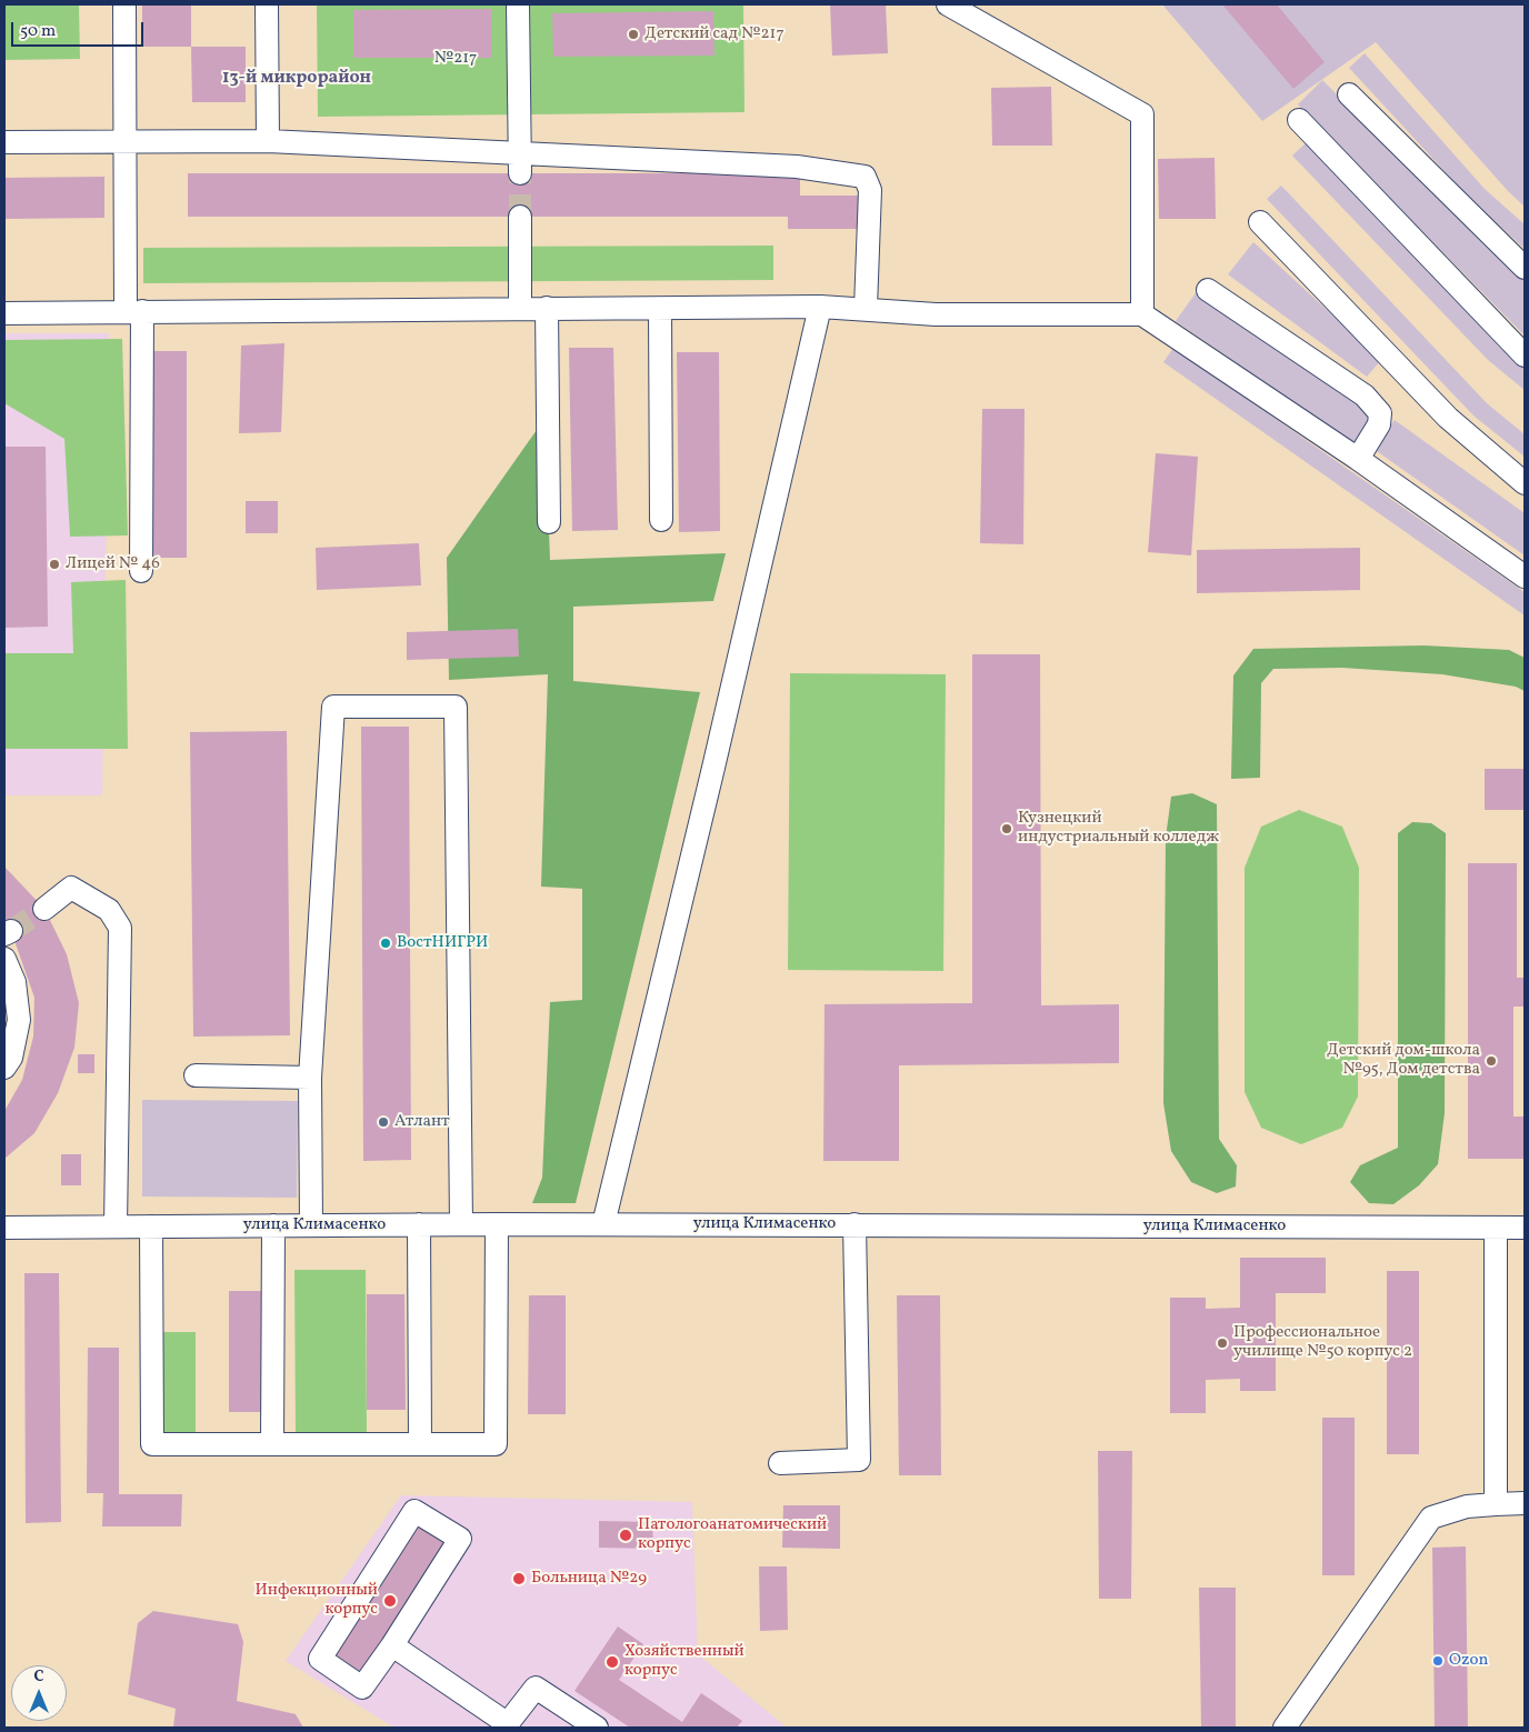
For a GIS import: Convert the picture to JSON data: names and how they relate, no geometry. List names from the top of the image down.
{
  "streets": {
    "street": ["улица Климасенко"]
  },
  "districts": ["13-й микрорайон"],
  "parks": ["№217"],
  "places": [
    "Детский сад №217",
    "Лицей № 46",
    "Кузнецкий индустриальный колледж",
    "ВостНИГРИ",
    "Детский дом-школа №95, Дом детства",
    "Атлант",
    "Профессиональное училище №50 корпус 2",
    "Патологоанатомический корпус",
    "Больница №29",
    "Инфекционный корпус",
    "Ozon",
    "Хозяйственный корпус"
  ],
  "scale_bar": "50 m",
  "north": "top"
}
